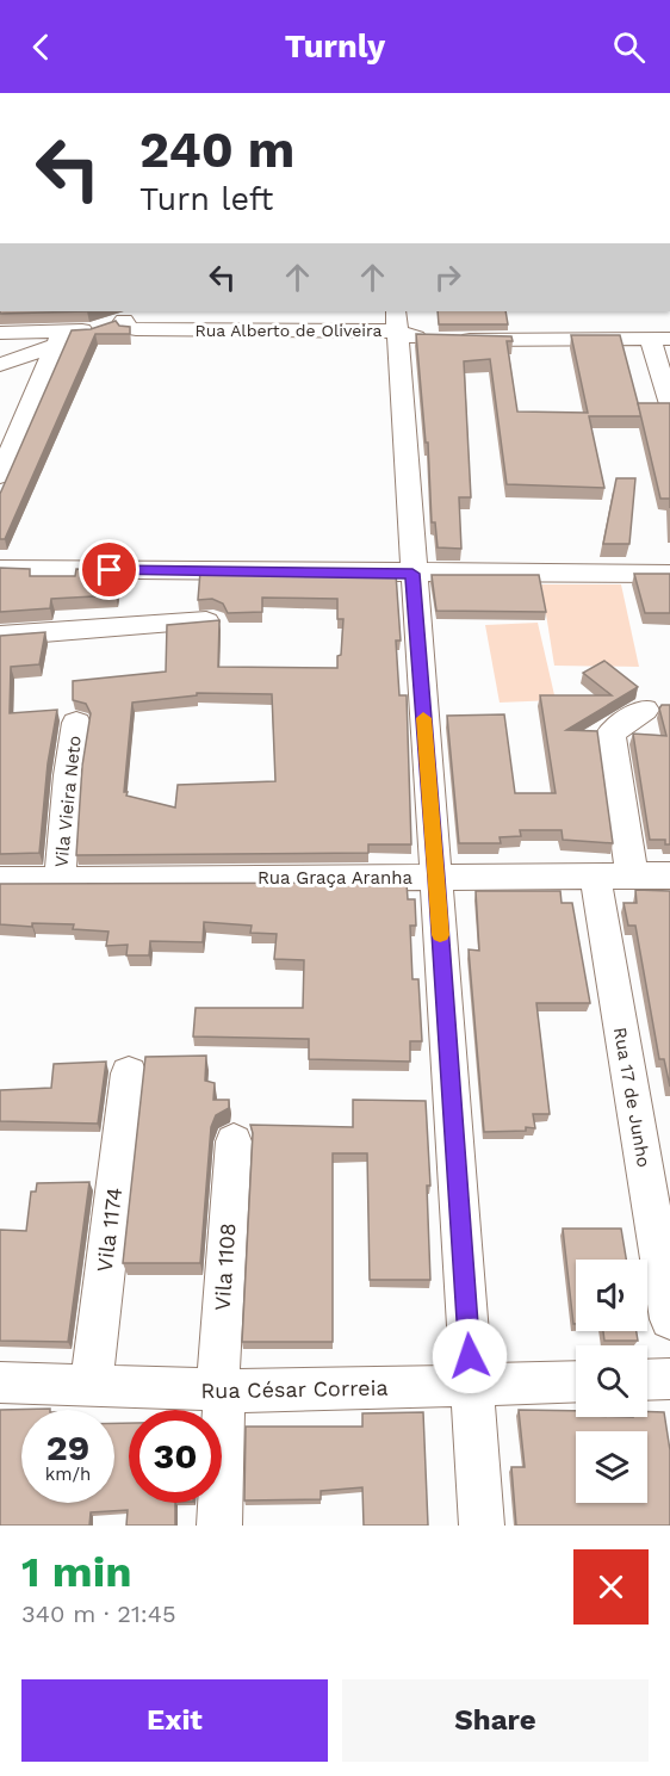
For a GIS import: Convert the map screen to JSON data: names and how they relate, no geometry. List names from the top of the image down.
{
  "streets": {
    "street": [
      "Rua Alberto de Oliveira",
      "Vila Vieira Neto",
      "Rua Graça Aranha",
      "Rua 17 de Junho",
      "Vila 1174",
      "Vila 1108",
      "Rua César Correia"
    ]
  },
  "crossings": [
    ["Vila Vieira Neto", "Rua Graça Aranha"],
    ["Rua Graça Aranha", "Rua 17 de Junho"],
    ["Vila 1174", "Rua César Correia"],
    ["Vila 1108", "Rua César Correia"]
  ],
  "page": {
    "header": "Turnly",
    "turn": ["240 m", "Turn left"],
    "speed": "29 km/h",
    "limit": "30",
    "heading": ["1 min", "340 m · 21:45"],
    "buttons": ["Exit", "Share"]
  }
}
